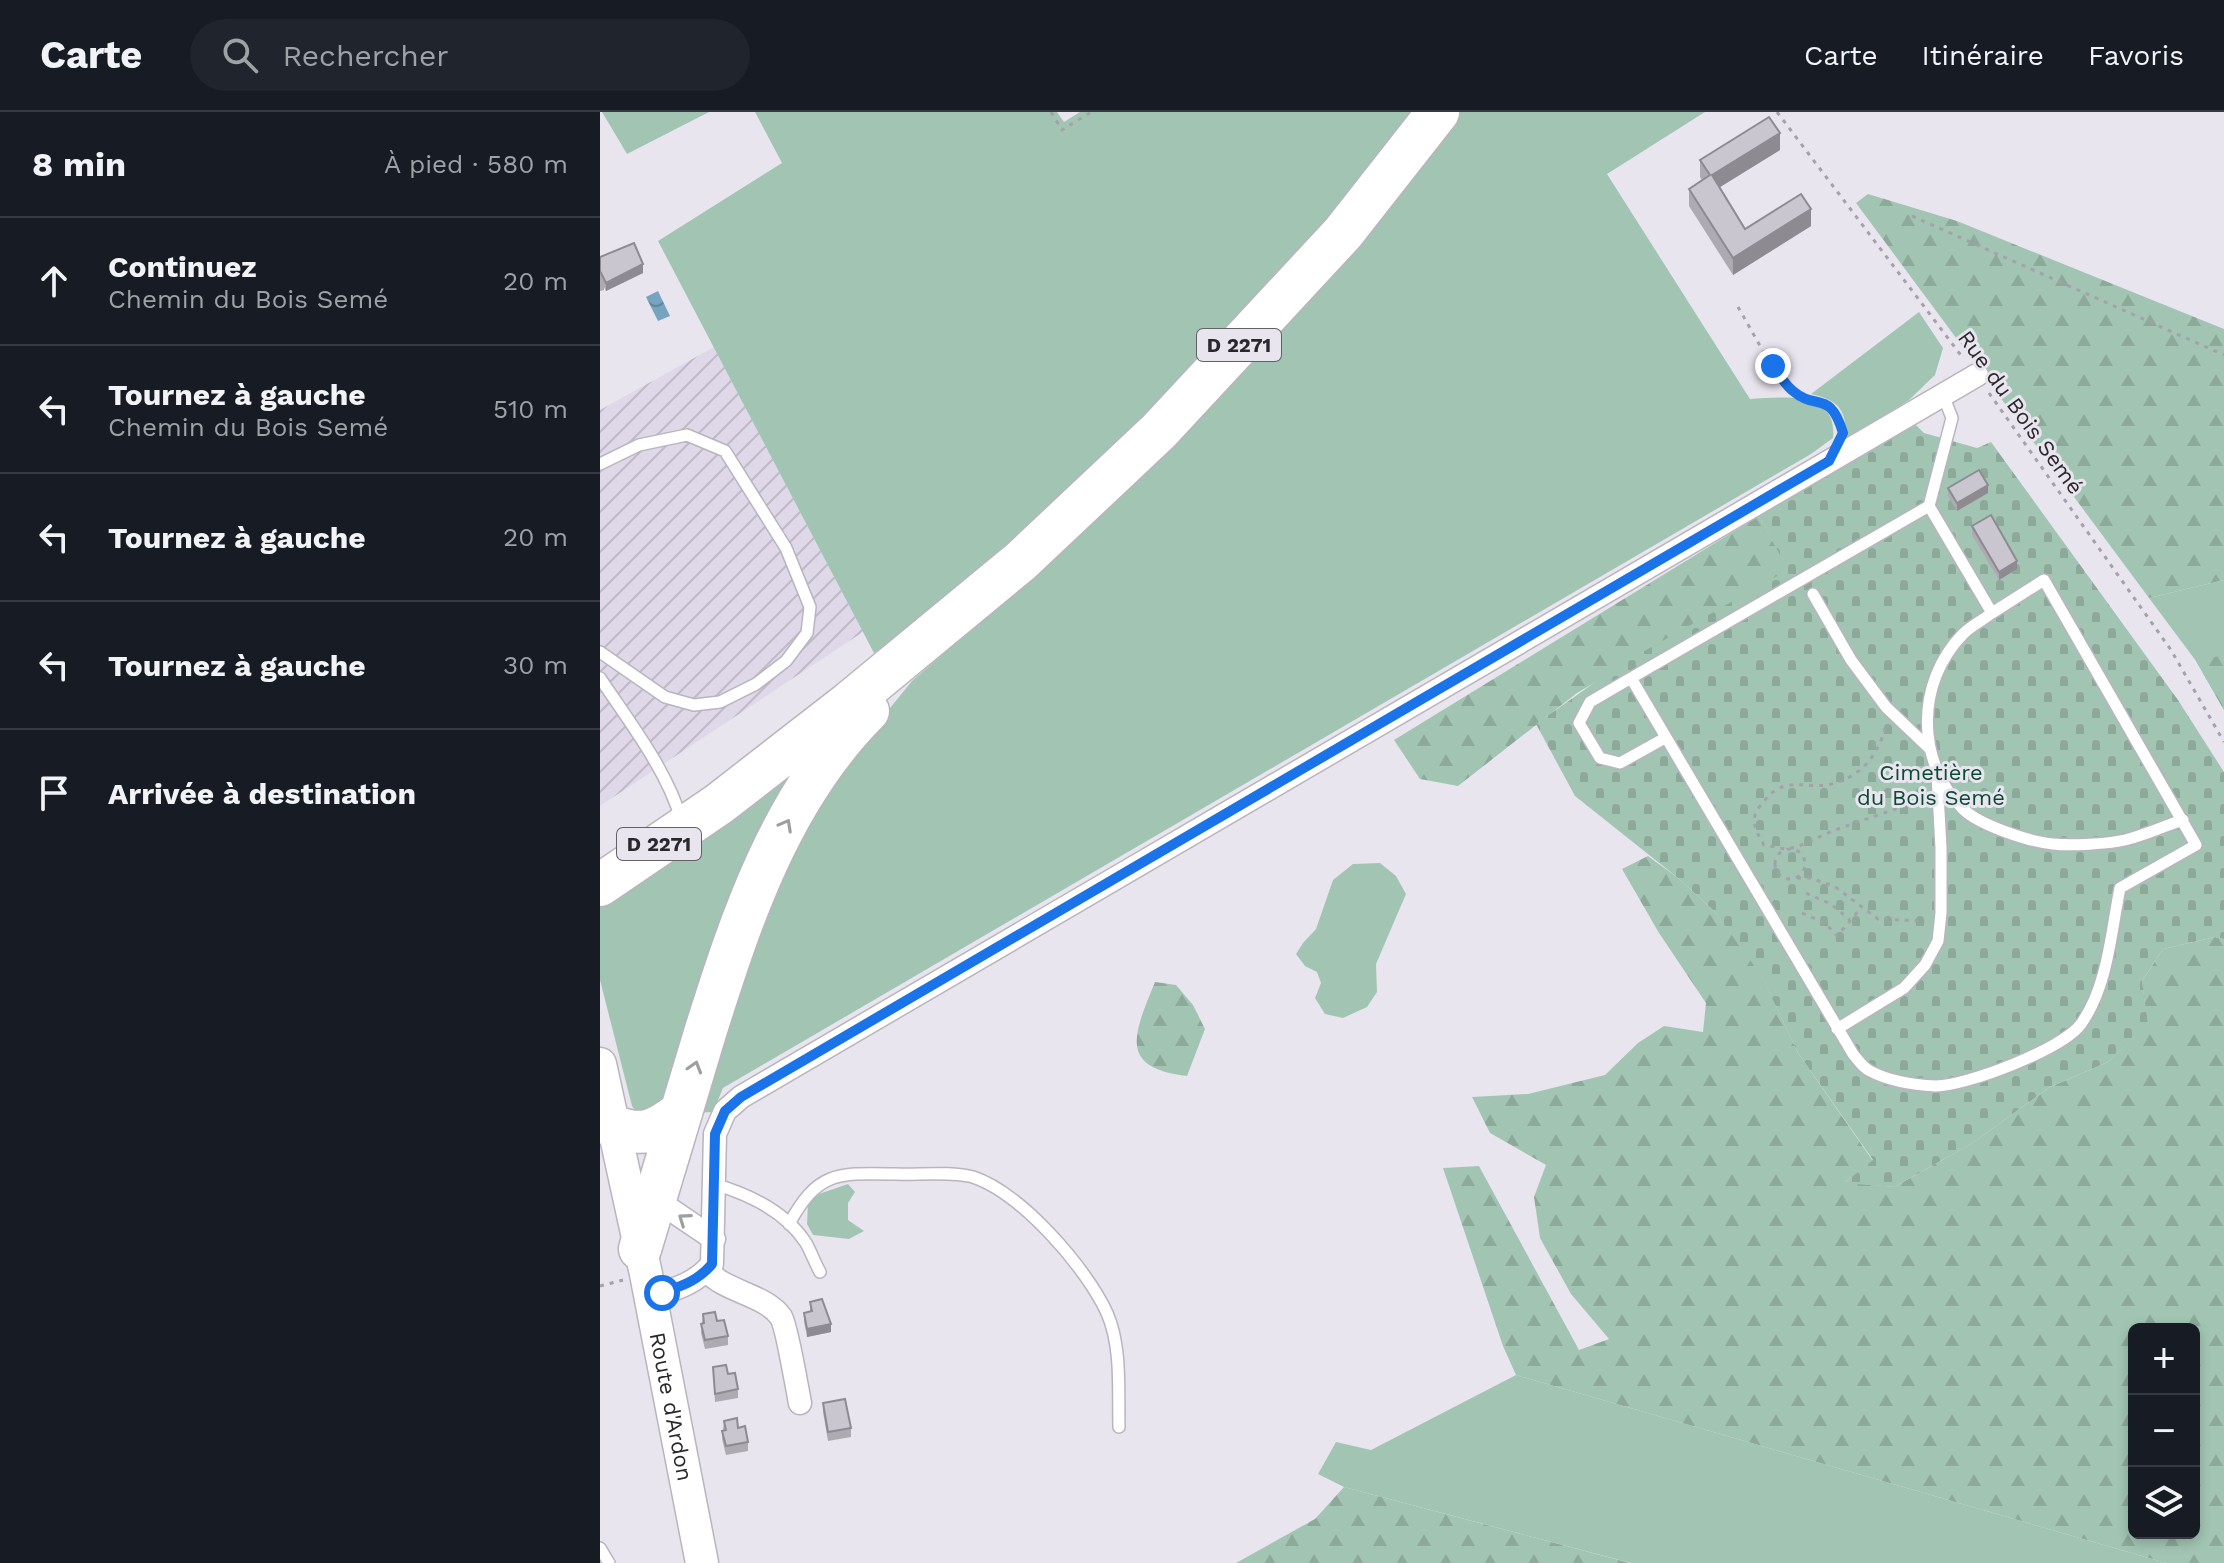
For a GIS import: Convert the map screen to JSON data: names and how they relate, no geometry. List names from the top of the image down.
{
  "streets": {
    "highway": ["D 2271"],
    "main road": ["Route d'Ardon"],
    "path": ["Rue du Bois Semé"]
  },
  "parks": ["Cimetière du Bois Semé"],
  "page": {
    "header": "Carte",
    "search": "Rechercher",
    "nav": ["Carte", "Itinéraire", "Favoris"],
    "heading": ["8 min", "À pied · 580 m"],
    "list": [
      ["Continuez", "Chemin du Bois Semé", "20 m"],
      ["Tournez à gauche", "Chemin du Bois Semé", "510 m"],
      ["Tournez à gauche", "20 m"],
      ["Tournez à gauche", "30 m"],
      "Arrivée à destination"
    ],
    "map_buttons": ["+", "−"]
  }
}
